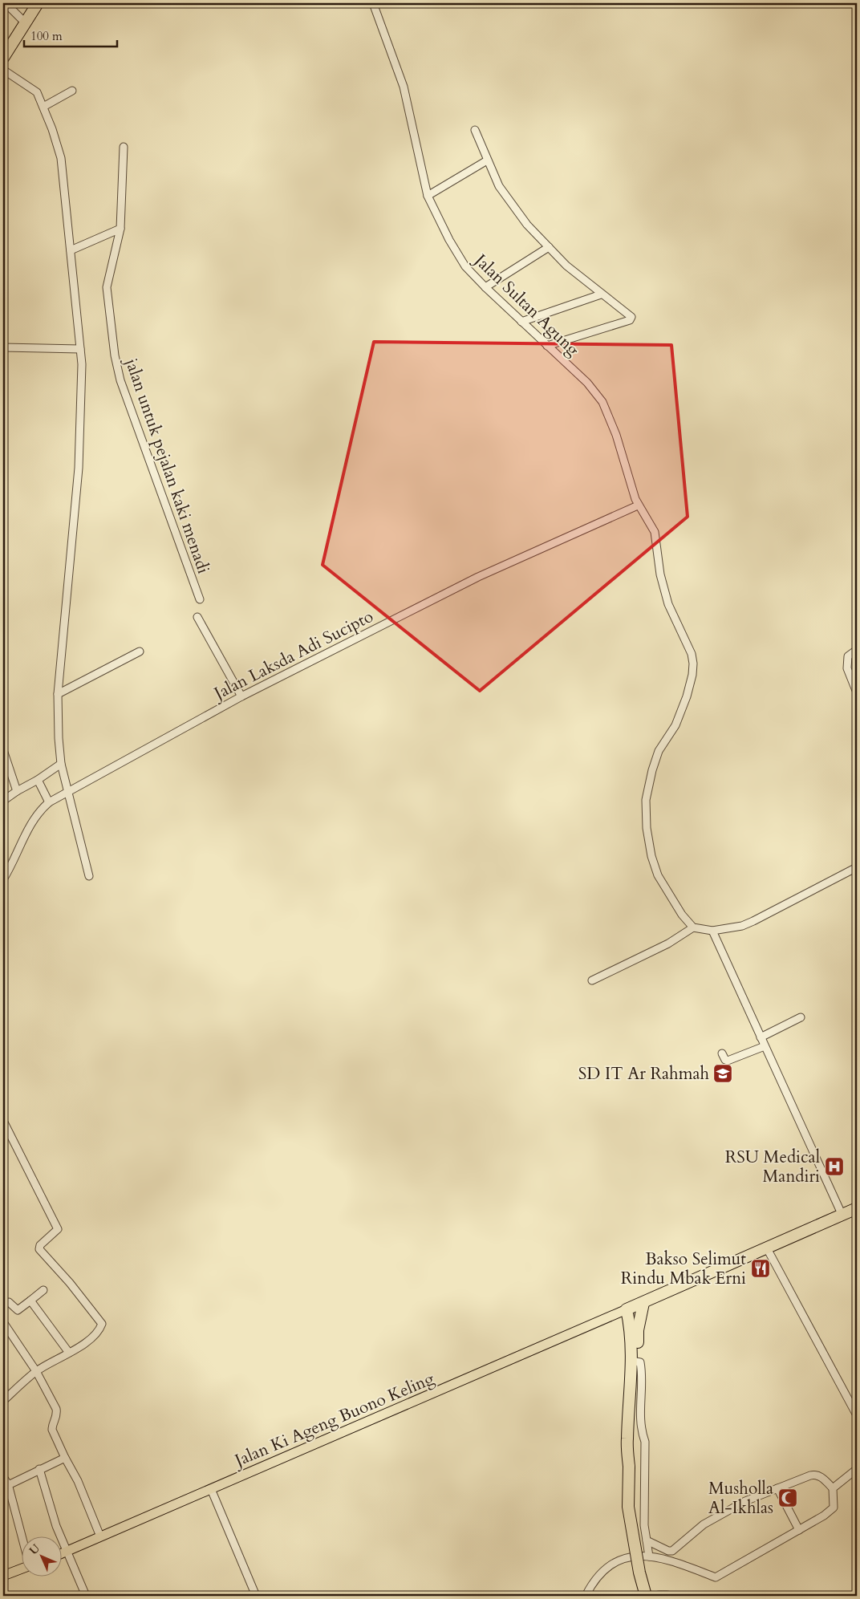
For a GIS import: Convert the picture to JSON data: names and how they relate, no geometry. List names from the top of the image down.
{
  "streets": {
    "main road": ["Jalan Ki Ageng Buono Keling"],
    "street": ["Jalan Sultan Agung", "jalan untuk pejalan kaki menadi", "Jalan Laksda Adi Sucipto"]
  },
  "crossings": [
    ["Jalan Sultan Agung", "Jalan Laksda Adi Sucipto"]
  ],
  "places": {
    "school or university": ["SD IT Ar Rahmah"],
    "hospital": ["RSU Medical Mandiri"],
    "restaurant": ["Bakso Selimut Rindu Mbak Erni"],
    "mosque": ["Musholla Al-Ikhlas"]
  },
  "scale_bar": "100 m",
  "north": "top left"
}
